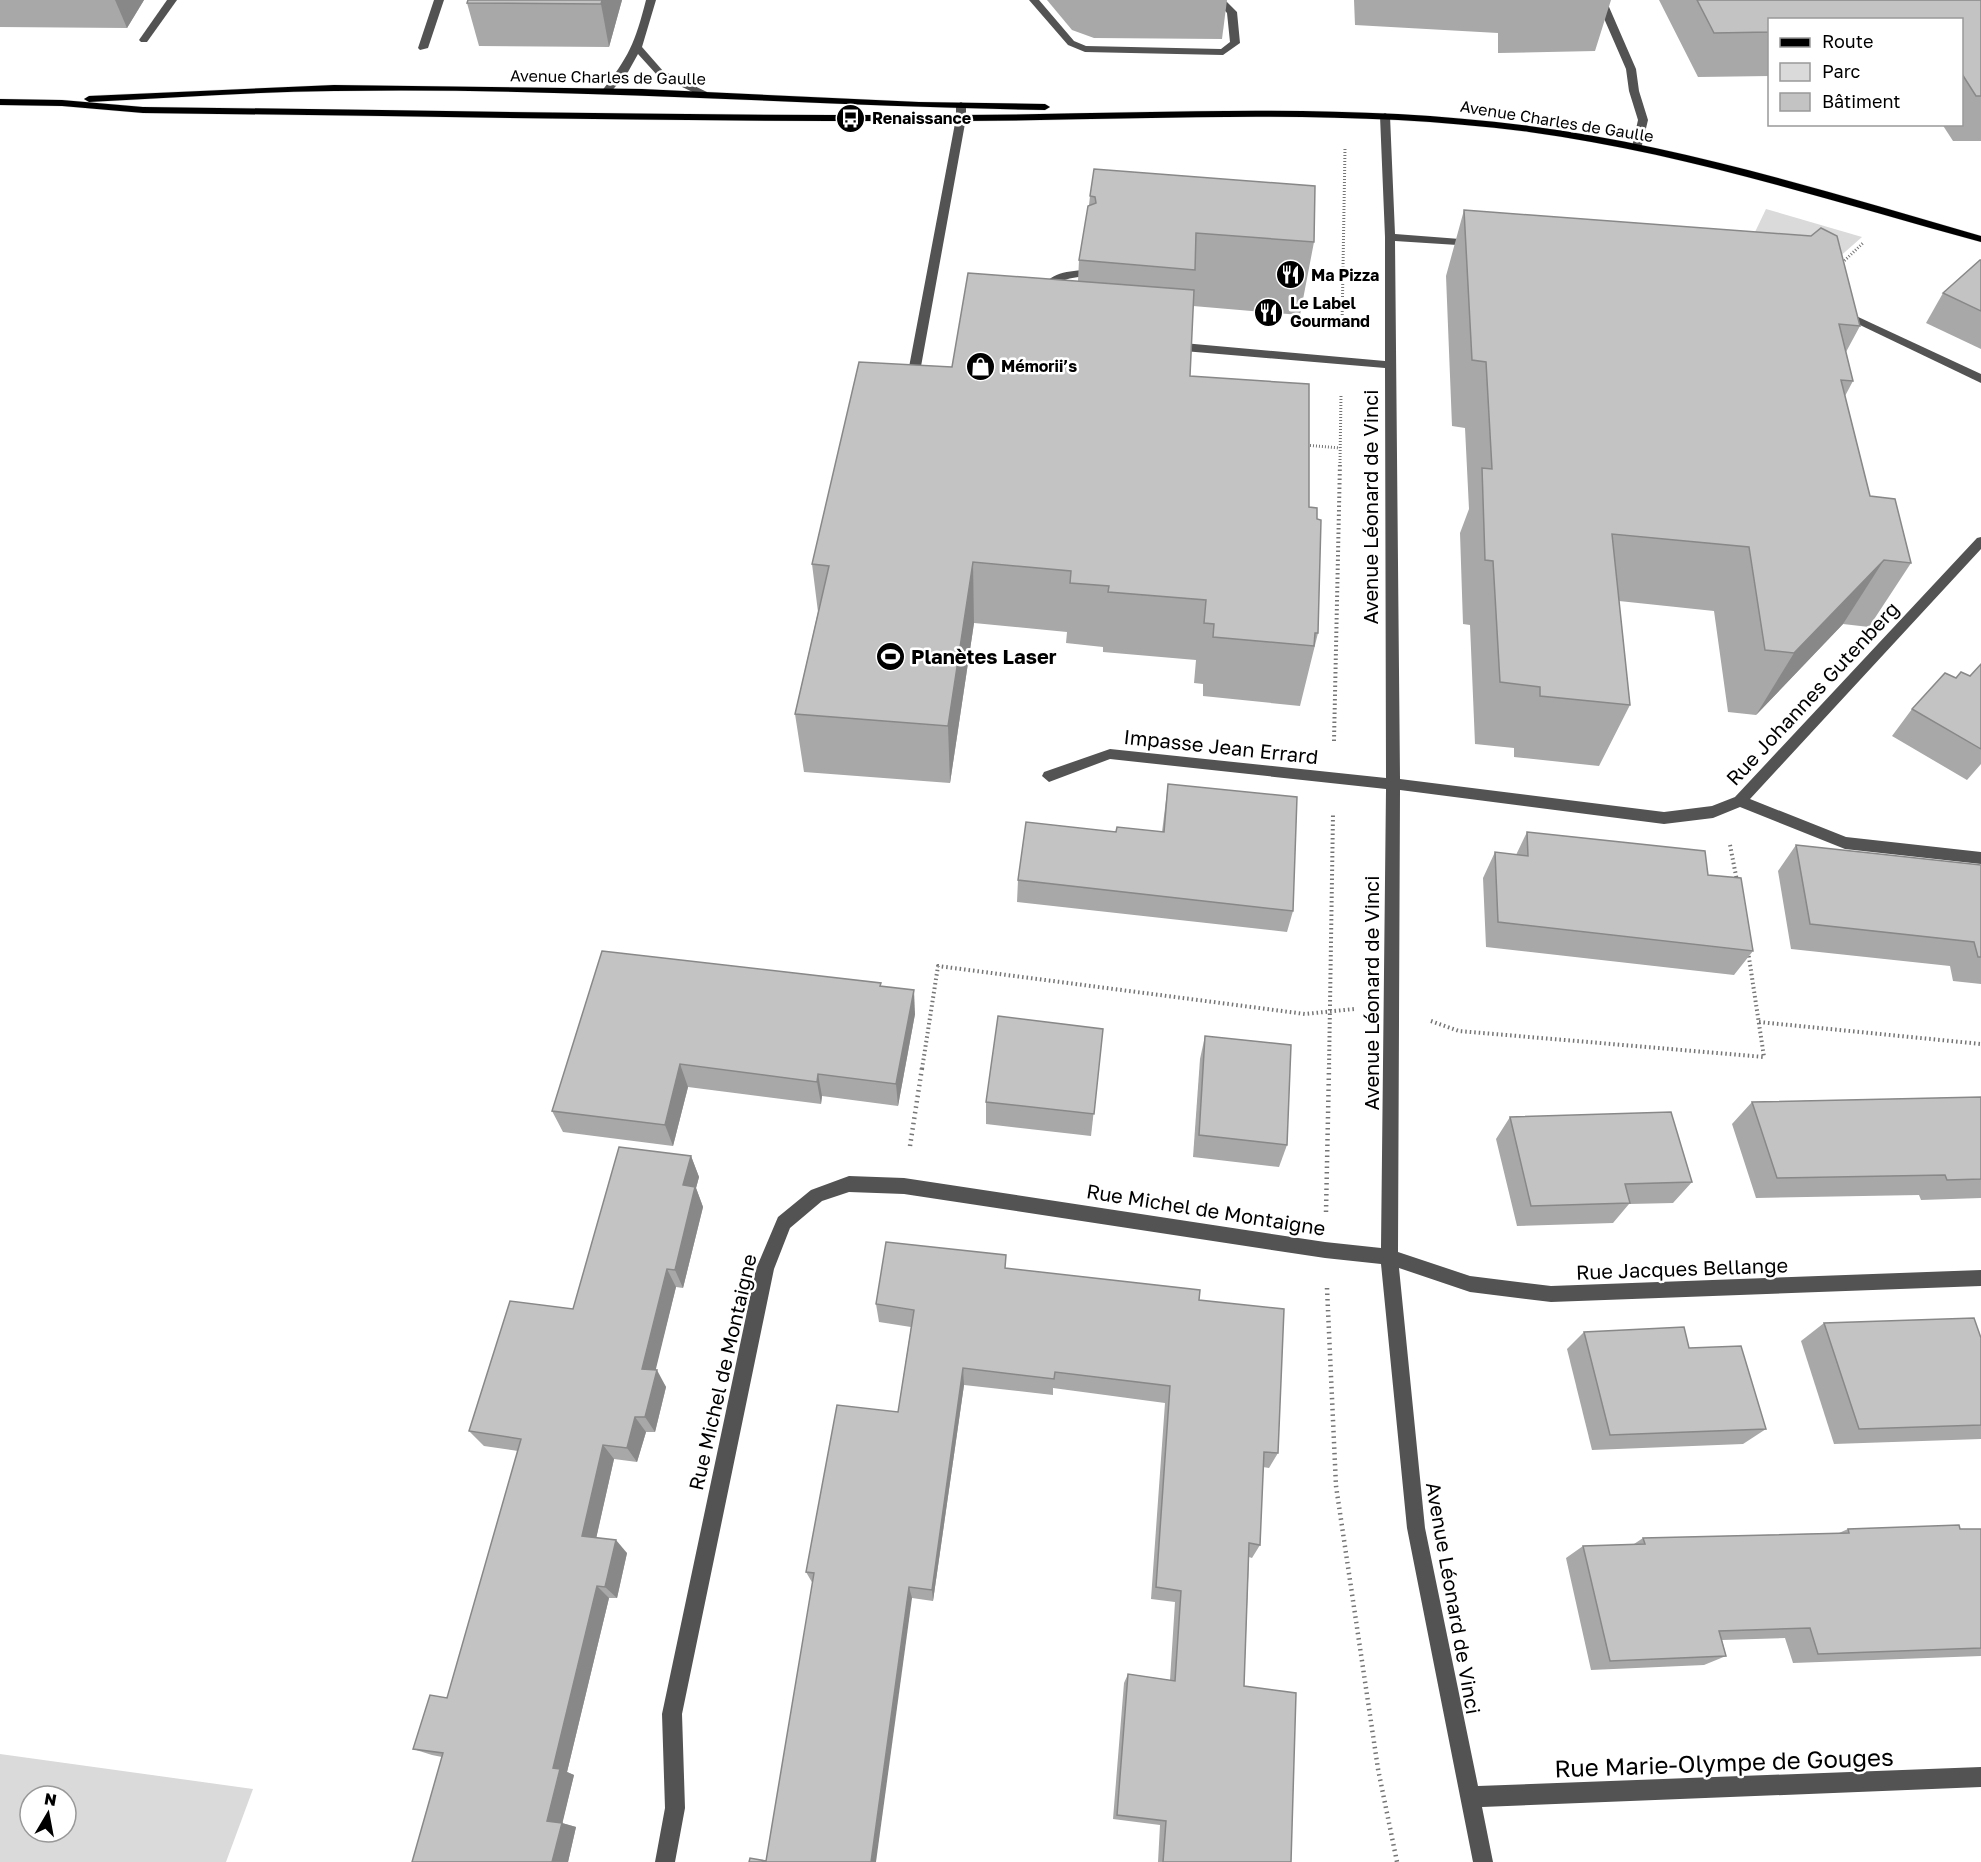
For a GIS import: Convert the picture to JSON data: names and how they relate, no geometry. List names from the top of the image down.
{
  "streets": {
    "main road": ["Avenue Charles de Gaulle"],
    "street": [
      "Avenue Léonard de Vinci",
      "Rue Johannes Gutenberg",
      "Impasse Jean Errard",
      "Rue Michel de Montaigne",
      "Rue Jacques Bellange",
      "Rue Marie-Olympe de Gouges"
    ]
  },
  "crossings": [
    ["Avenue Charles de Gaulle", "Avenue Léonard de Vinci"],
    ["Avenue Léonard de Vinci", "Rue Johannes Gutenberg"],
    ["Avenue Léonard de Vinci", "Impasse Jean Errard"],
    ["Avenue Léonard de Vinci", "Rue Michel de Montaigne"],
    ["Avenue Léonard de Vinci", "Rue Jacques Bellange"],
    ["Avenue Léonard de Vinci", "Rue Marie-Olympe de Gouges"],
    ["Rue Johannes Gutenberg", "Impasse Jean Errard"],
    ["Rue Michel de Montaigne", "Rue Jacques Bellange"]
  ],
  "places": {
    "bus stop": ["Renaissance"],
    "restaurant": ["Ma Pizza", "Le Label Gourmand"],
    "shop": ["Mémorii’s"],
    "sports": ["Planètes Laser"]
  },
  "legend": ["Route", "Parc", "Bâtiment"],
  "north": "top"
}
